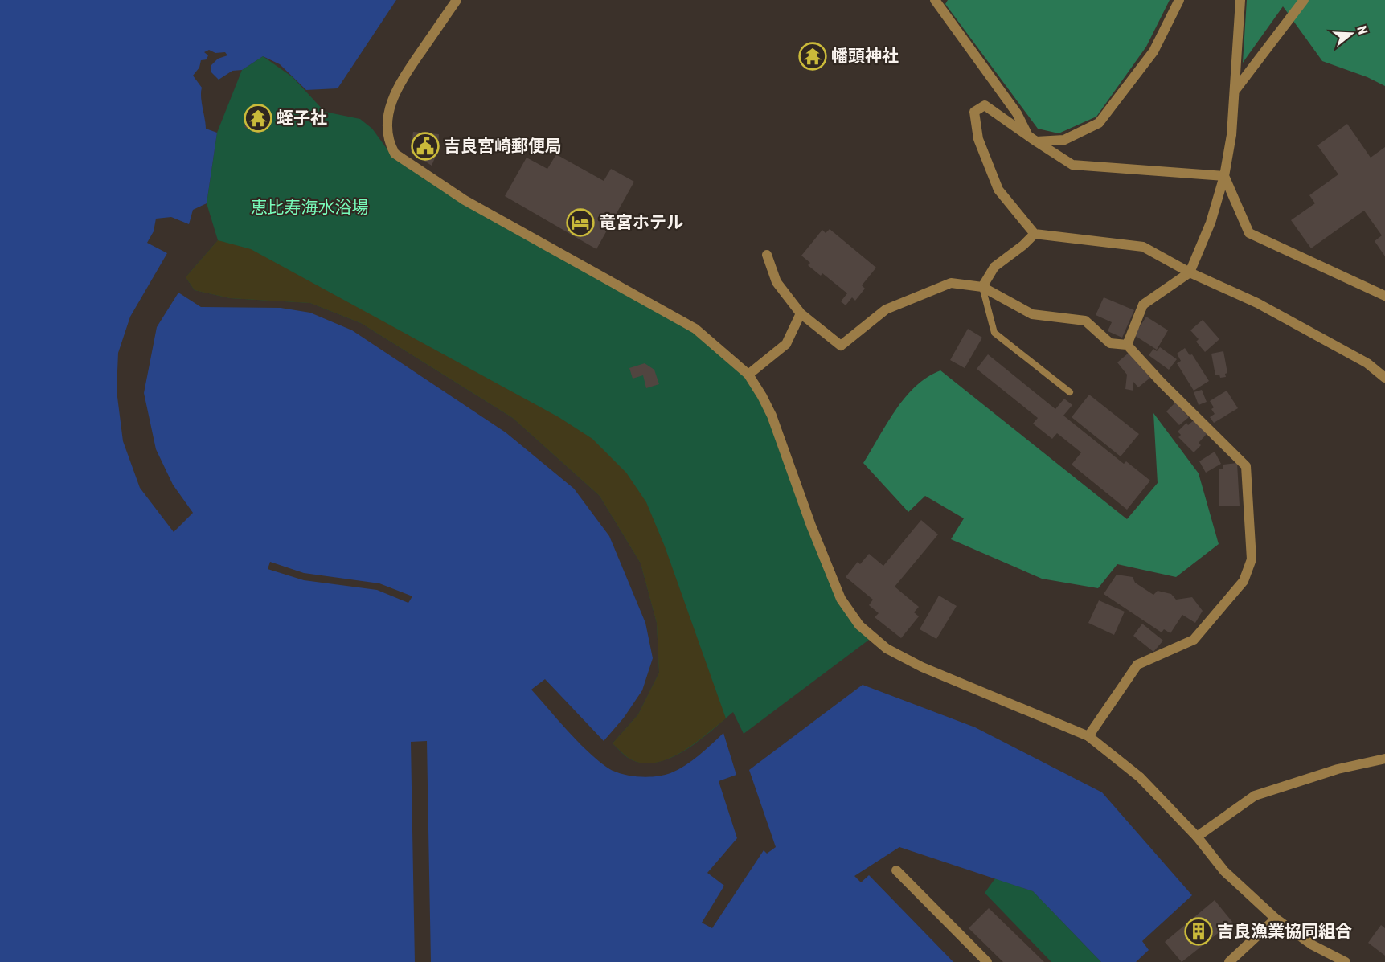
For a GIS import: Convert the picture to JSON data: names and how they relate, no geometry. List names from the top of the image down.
{
  "parks": ["恵比寿海水浴場"],
  "places": {
    "temple": ["幡頭神社", "蛭子社"],
    "public building": ["吉良宮崎郵便局"],
    "hotel": ["竜宮ホテル"],
    "building": ["吉良漁業協同組合"]
  },
  "north": "right"
}
